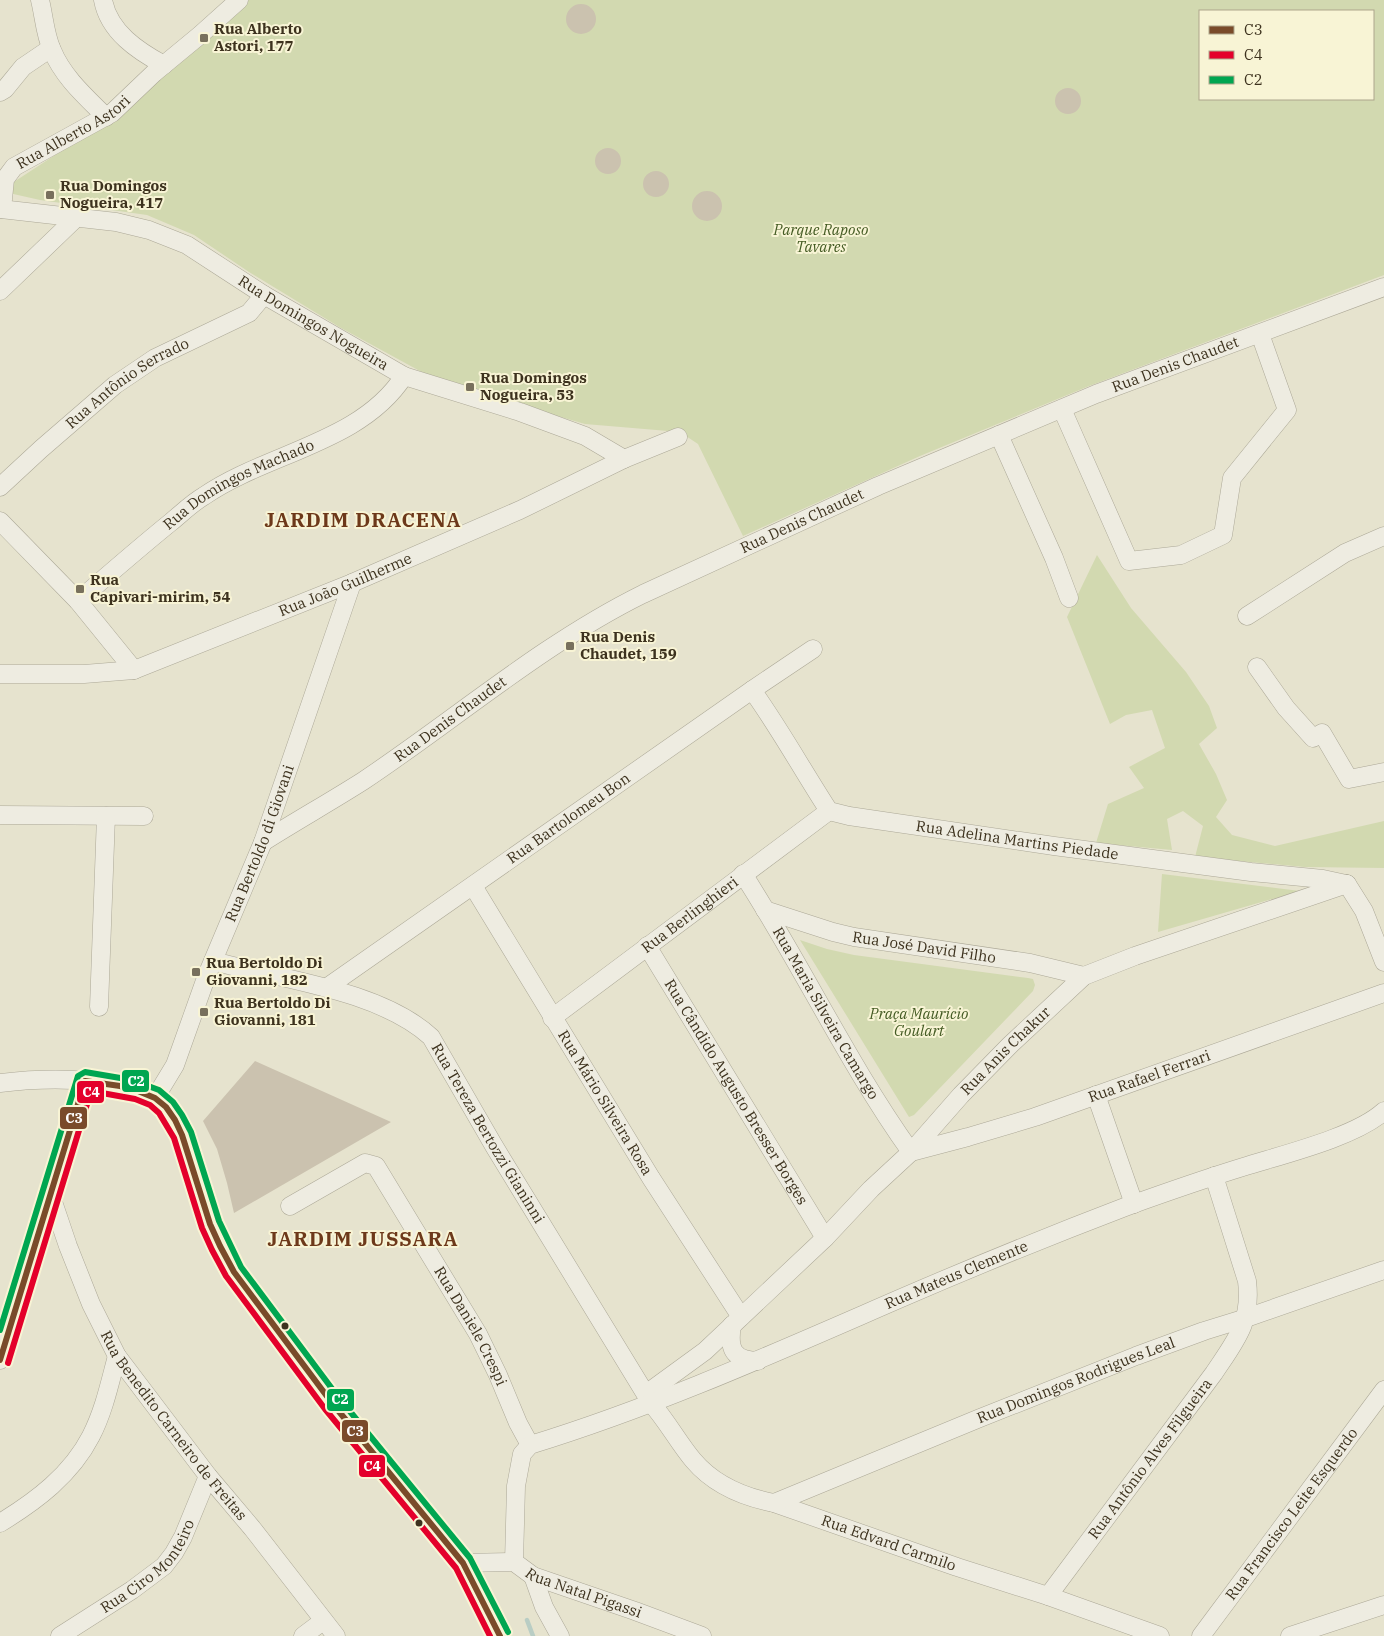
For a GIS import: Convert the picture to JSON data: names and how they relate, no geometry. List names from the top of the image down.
{
  "streets": {
    "street": [
      "Rua Alberto Astori",
      "Rua Domingos Nogueira",
      "Rua Denis Chaudet",
      "Rua Antônio Serrado",
      "Rua Domingos Machado",
      "Rua João Guilherme",
      "Rua Bartolomeu Bon",
      "Rua Adelina Martins Piedade",
      "Rua Bertoldo di Giovani",
      "Rua Berlinghieri",
      "Rua José David Filho",
      "Rua Maria Silveira Camargo",
      "Rua Anis Chakur",
      "Rua Rafael Ferrari",
      "Rua Cândido Augusto Bresser Borges",
      "Rua Mário Silveira Rosa",
      "Rua Tereza Bertozzi Gianinni",
      "Rua Mateus Clemente",
      "Rua Daniele Crespi",
      "Rua Domingos Rodrigues Leal",
      "Rua Benedito Carneiro de Freitas",
      "Rua Antônio Alves Filgueira",
      "Rua Francisco Leite Esquerdo",
      "Rua Edvard Carmilo",
      "Rua Ciro Monteiro",
      "Rua Natal Pigassi"
    ]
  },
  "crossings": [
    ["Rua Alberto Astori", "Rua Domingos Nogueira"],
    ["Rua Domingos Nogueira", "Rua Antônio Serrado"],
    ["Rua Domingos Nogueira", "Rua Domingos Machado"],
    ["Rua Domingos Nogueira", "Rua João Guilherme"],
    ["Rua Denis Chaudet", "Rua Bertoldo di Giovani"],
    ["Rua João Guilherme", "Rua Bertoldo di Giovani"],
    ["Rua Bartolomeu Bon", "Rua Mário Silveira Rosa"],
    ["Rua Bartolomeu Bon", "Rua Tereza Bertozzi Gianinni"],
    ["Rua Adelina Martins Piedade", "Rua Berlinghieri"],
    ["Rua Adelina Martins Piedade", "Rua Anis Chakur"],
    ["Rua Bertoldo di Giovani", "Rua Tereza Bertozzi Gianinni"],
    ["Rua Berlinghieri", "Rua Maria Silveira Camargo"],
    ["Rua Berlinghieri", "Rua Cândido Augusto Bresser Borges"],
    ["Rua Berlinghieri", "Rua Mário Silveira Rosa"],
    ["Rua José David Filho", "Rua Maria Silveira Camargo"],
    ["Rua José David Filho", "Rua Anis Chakur"],
    ["Rua Maria Silveira Camargo", "Rua Anis Chakur"],
    ["Rua Maria Silveira Camargo", "Rua Rafael Ferrari"],
    ["Rua Anis Chakur", "Rua Rafael Ferrari"],
    ["Rua Anis Chakur", "Rua Cândido Augusto Bresser Borges"],
    ["Rua Anis Chakur", "Rua Mário Silveira Rosa"],
    ["Rua Anis Chakur", "Rua Tereza Bertozzi Gianinni"],
    ["Rua Anis Chakur", "Rua Mateus Clemente"],
    ["Rua Anis Chakur", "Rua Edvard Carmilo"],
    ["Rua Tereza Bertozzi Gianinni", "Rua Mateus Clemente"],
    ["Rua Tereza Bertozzi Gianinni", "Rua Edvard Carmilo"],
    ["Rua Mateus Clemente", "Rua Daniele Crespi"],
    ["Rua Mateus Clemente", "Rua Antônio Alves Filgueira"],
    ["Rua Mateus Clemente", "Rua Edvard Carmilo"],
    ["Rua Domingos Rodrigues Leal", "Rua Antônio Alves Filgueira"],
    ["Rua Domingos Rodrigues Leal", "Rua Edvard Carmilo"],
    ["Rua Benedito Carneiro de Freitas", "Rua Ciro Monteiro"],
    ["Rua Antônio Alves Filgueira", "Rua Edvard Carmilo"]
  ],
  "districts": ["JARDIM DRACENA", "JARDIM JUSSARA"],
  "parks": ["Parque Raposo Tavares", "Praça Maurício Goulart"],
  "places": {
    "transit": [
      "Rua Alberto Astori, 177",
      "Rua Domingos Nogueira, 417",
      "Rua Domingos Nogueira, 53",
      "Rua Capivari-mirim, 54",
      "Rua Denis Chaudet, 159",
      "Rua Bertoldo Di Giovanni, 182",
      "Rua Bertoldo Di Giovanni, 181"
    ]
  },
  "lines": ["transit line C2", "transit line C3", "transit line C4"],
  "legend": ["C3", "C4", "C2"]
}
